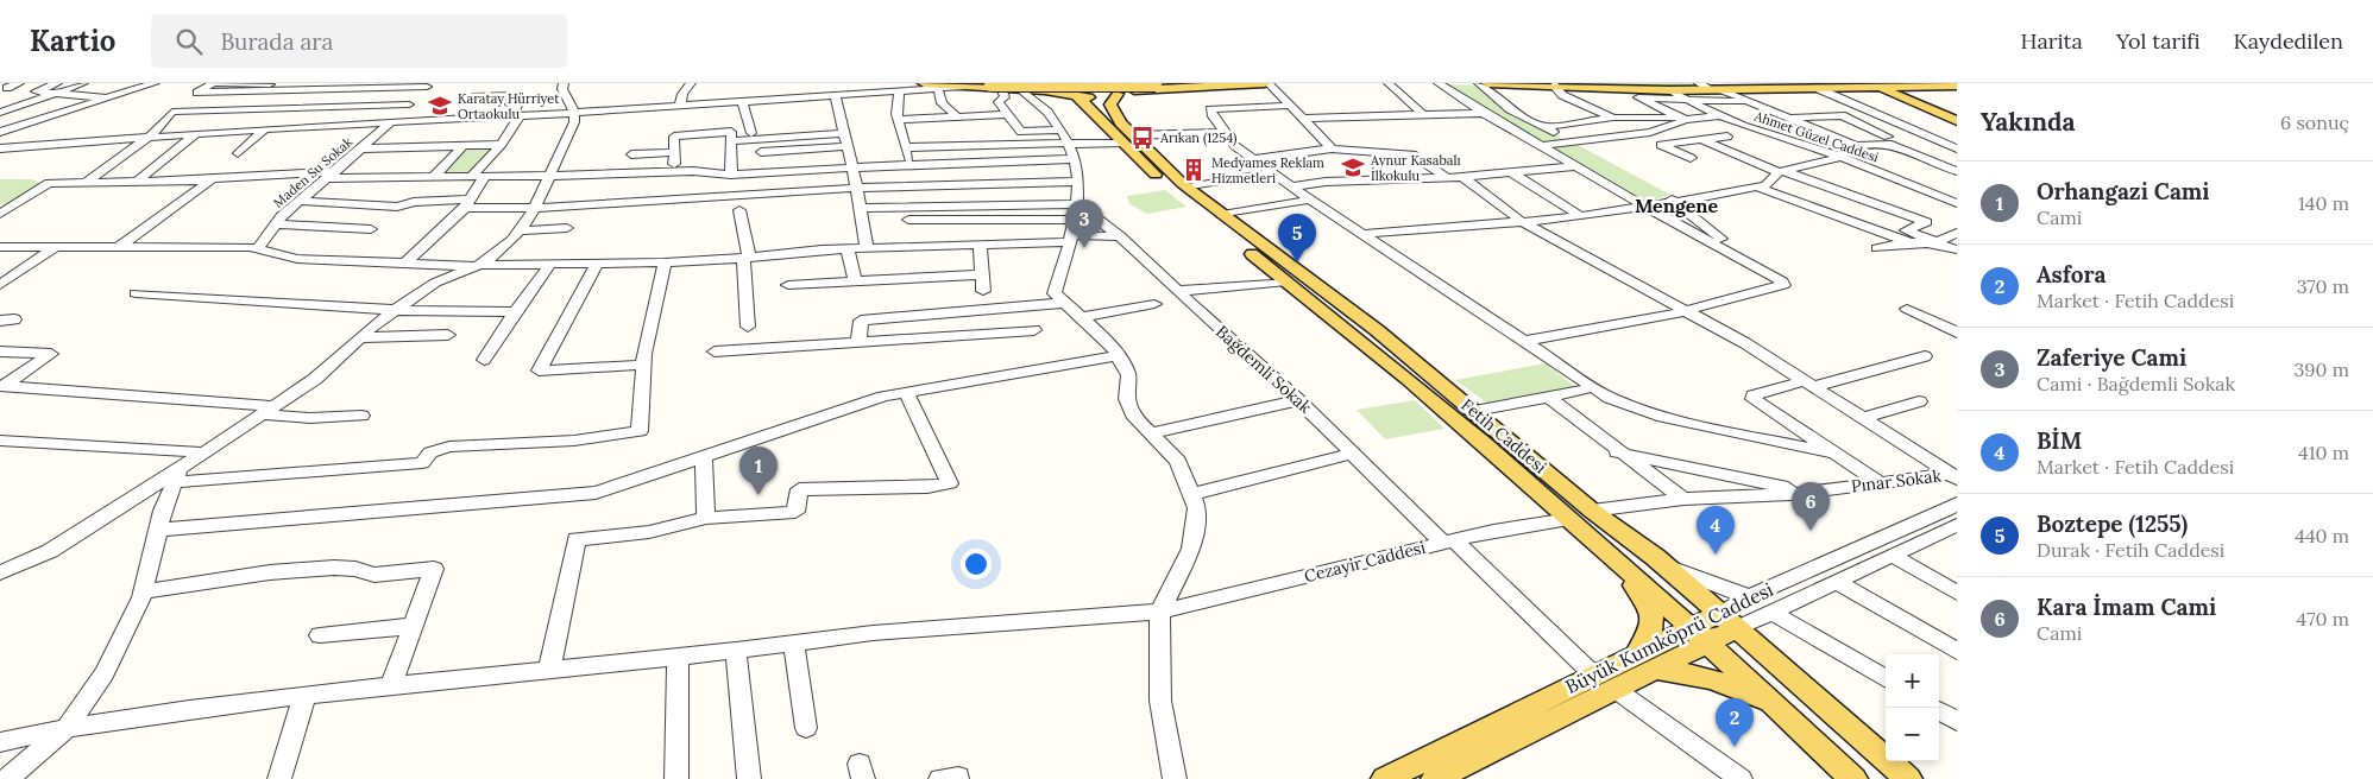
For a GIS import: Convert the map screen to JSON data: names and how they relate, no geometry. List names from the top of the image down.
{
  "streets": {
    "main road": ["Fetih Caddesi", "Büyük Kumköprü Caddesi"],
    "street": [
      "Ahmet Güzel Caddesi",
      "Maden Su Sokak",
      "Bağdemli Sokak",
      "Pınar Sokak",
      "Cezayir Caddesi"
    ]
  },
  "crossings": [
    ["Bağdemli Sokak", "Cezayir Caddesi"],
    ["Bağdemli Sokak", "Büyük Kumköprü Caddesi"],
    ["Fetih Caddesi", "Pınar Sokak"],
    ["Fetih Caddesi", "Cezayir Caddesi"],
    ["Fetih Caddesi", "Büyük Kumköprü Caddesi"]
  ],
  "districts": ["Mengene"],
  "places": {
    "school or university": ["Karatay Hürriyet Ortaokulu", "Aynur Kasabalı İlkokulu"],
    "bus stop": ["Arıkan (1254)"],
    "building": ["Medyames Reklam Hizmetleri"]
  },
  "page": {
    "header": "Kartio",
    "search": "Burada ara",
    "nav": ["Harita", "Yol tarifi", "Kaydedilen"],
    "heading": ["Yakında", "6 sonuç"],
    "list": [
      {
        "mark": "1",
        "name": "Orhangazi Cami",
        "note": "Cami",
        "value": "140 m"
      },
      {
        "mark": "2",
        "name": "Asfora",
        "note": "Market · Fetih Caddesi",
        "value": "370 m"
      },
      {
        "mark": "3",
        "name": "Zaferiye Cami",
        "note": "Cami · Bağdemli Sokak",
        "value": "390 m"
      },
      {
        "mark": "4",
        "name": "BİM",
        "note": "Market · Fetih Caddesi",
        "value": "410 m"
      },
      {
        "mark": "5",
        "name": "Boztepe (1255)",
        "note": "Durak · Fetih Caddesi",
        "value": "440 m"
      },
      {
        "mark": "6",
        "name": "Kara İmam Cami",
        "note": "Cami",
        "value": "470 m"
      }
    ],
    "pins": [
      "3",
      "5",
      "1",
      "6",
      "4",
      "2"
    ],
    "map_buttons": ["+", "−"]
  }
}
